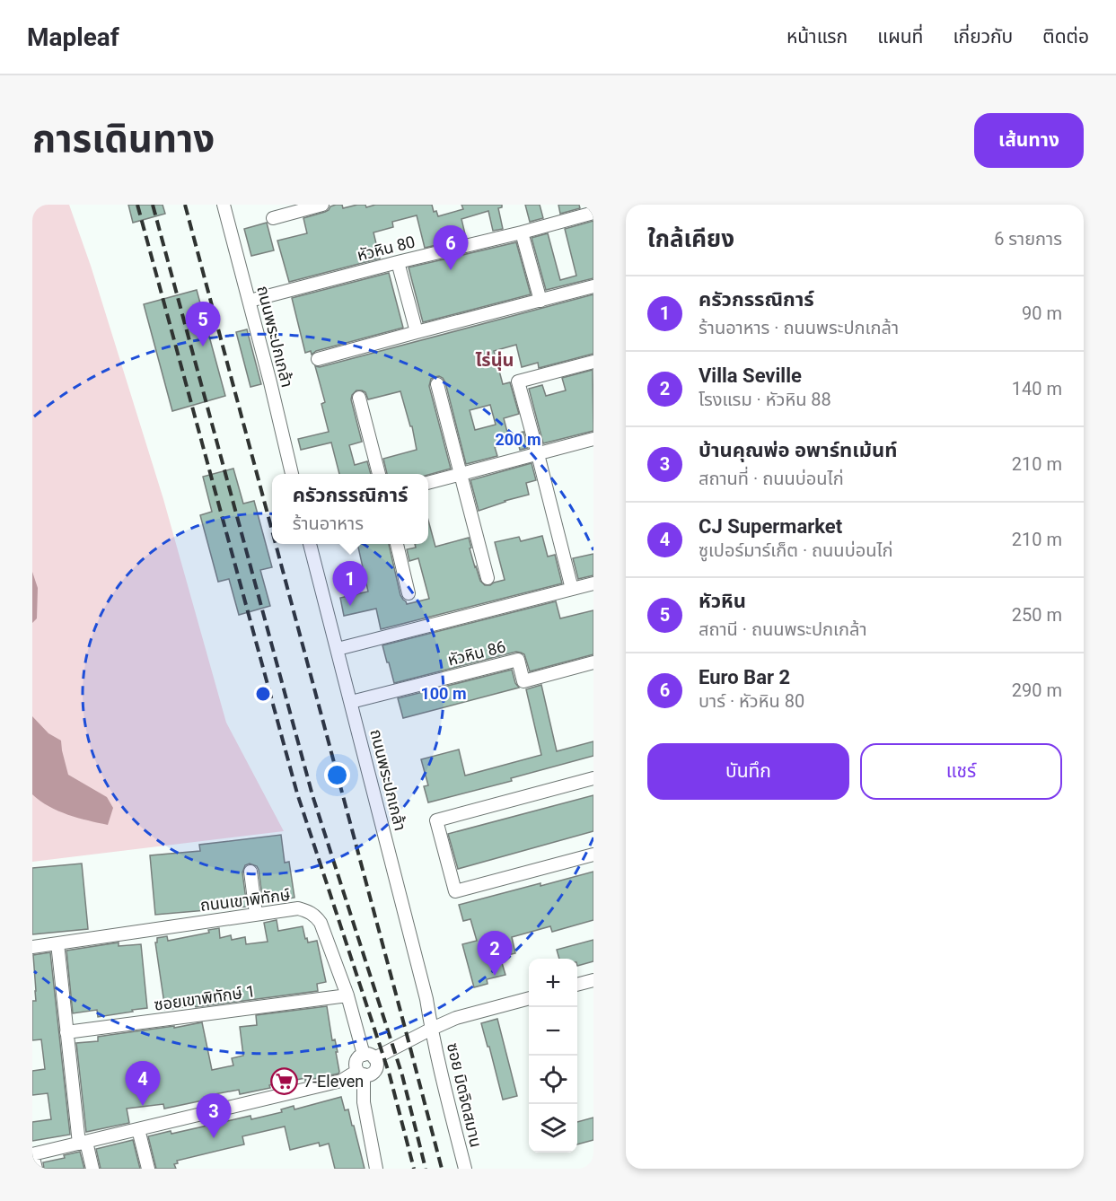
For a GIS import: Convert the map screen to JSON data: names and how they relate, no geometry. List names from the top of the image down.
{
  "streets": {
    "street": [
      "หัวหิน 80",
      "ถนนพระปกเกล้า",
      "หัวหิน 86",
      "ถนนเขาพิทักษ์",
      "ซอยเขาพิทักษ์ 1",
      "ซอย มิตจิตสมาน"
    ]
  },
  "crossings": [
    ["หัวหิน 80", "ถนนพระปกเกล้า"],
    ["ถนนพระปกเกล้า", "หัวหิน 86"],
    ["ถนนพระปกเกล้า", "ซอย มิตจิตสมาน"],
    ["ถนนเขาพิทักษ์", "ซอยเขาพิทักษ์ 1"]
  ],
  "districts": ["ไร่นุ่น"],
  "places": {
    "supermarket": ["7-Eleven"]
  },
  "page": {
    "header": "Mapleaf",
    "nav": [
      "หน้าแรก",
      "แผนที่",
      "เกี่ยวกับ",
      "ติดต่อ"
    ],
    "title": "การเดินทาง",
    "buttons": [
      "เส้นทาง",
      ["บันทึก", "แชร์"]
    ],
    "heading": ["ใกล้เคียง", "6 รายการ"],
    "pins": [
      "6",
      "5",
      "1",
      "2",
      "4",
      "3"
    ],
    "list": [
      {
        "mark": "1",
        "name": "ครัวกรรณิการ์",
        "note": "ร้านอาหาร · ถนนพระปกเกล้า",
        "value": "90 m"
      },
      {
        "mark": "2",
        "name": "Villa Seville",
        "note": "โรงแรม · หัวหิน 88",
        "value": "140 m"
      },
      {
        "mark": "3",
        "name": "บ้านคุณพ่อ อพาร์ทเม้นท์",
        "note": "สถานที่ · ถนนบ่อนไก่",
        "value": "210 m"
      },
      {
        "mark": "4",
        "name": "CJ Supermarket",
        "note": "ซูเปอร์มาร์เก็ต · ถนนบ่อนไก่",
        "value": "210 m"
      },
      {
        "mark": "5",
        "name": "หัวหิน",
        "note": "สถานี · ถนนพระปกเกล้า",
        "value": "250 m"
      },
      {
        "mark": "6",
        "name": "Euro Bar 2",
        "note": "บาร์ · หัวหิน 80",
        "value": "290 m"
      }
    ],
    "popup": ["ครัวกรรณิการ์", "ร้านอาหาร"],
    "map_buttons": ["+", "−"]
  },
  "rings": ["200 m", "100 m"]
}
